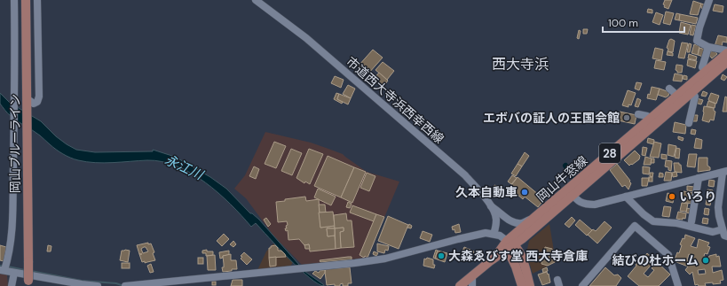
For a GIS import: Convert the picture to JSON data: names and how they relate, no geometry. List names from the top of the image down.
{
  "streets": {
    "main road": ["岡山ブルーライン", "28", "岡山牛窓線"],
    "street": ["市道西大寺浜西幸西線"]
  },
  "districts": ["西大寺浜"],
  "water": ["永江川"],
  "places": [
    "エボバの証人の王国会館",
    "久本自動車",
    "いろり",
    "大森ゑびす堂 西大寺倉庫",
    "結びの杜ホーム"
  ],
  "scale_bar": "100 m"
}
